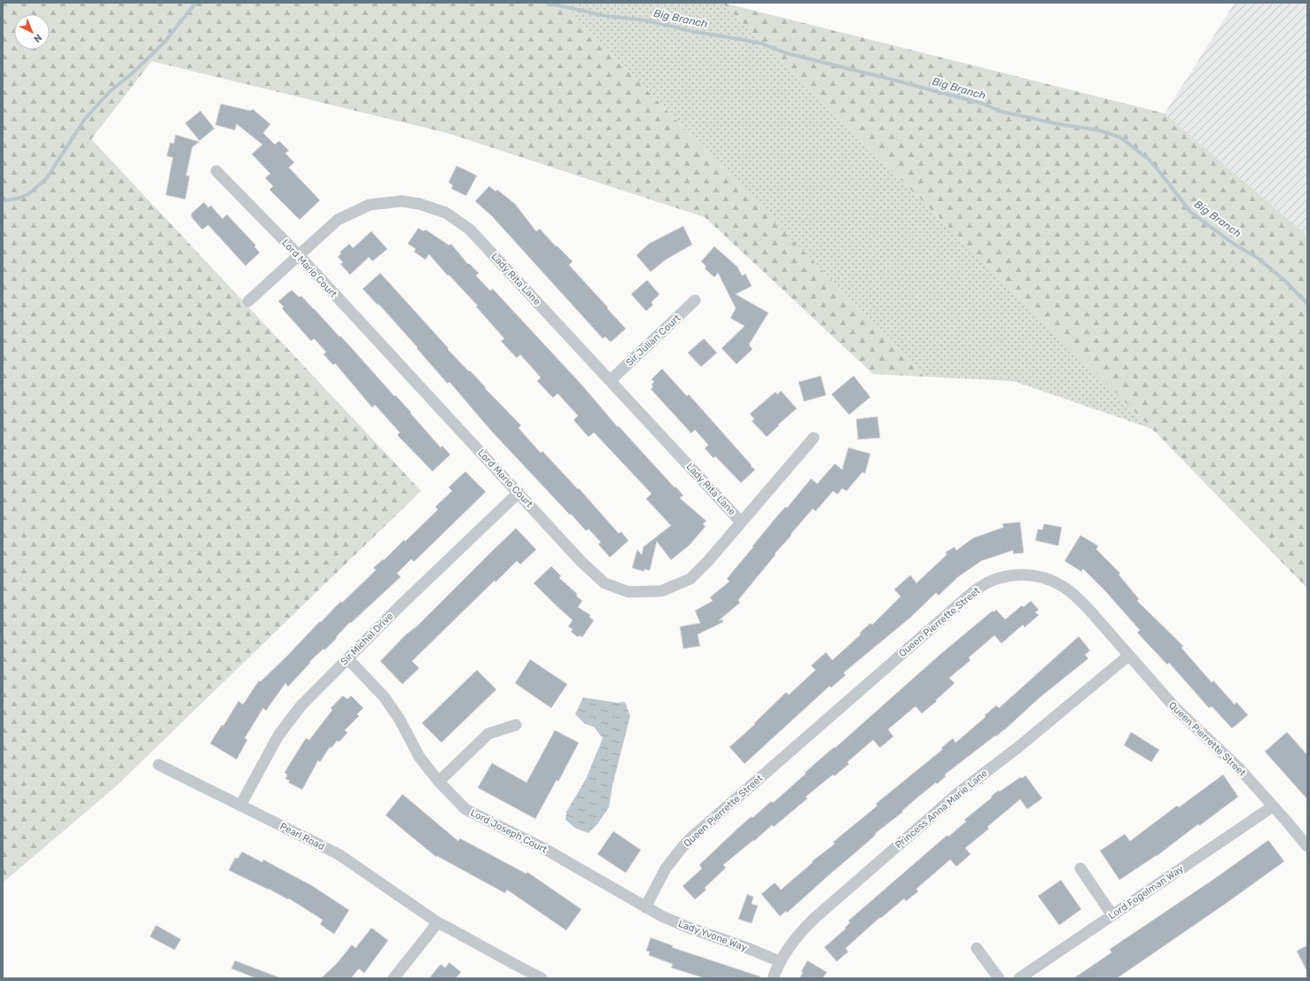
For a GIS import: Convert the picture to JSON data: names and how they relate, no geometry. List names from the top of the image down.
{
  "streets": {
    "street": [
      "Lord Mario Court",
      "Lady Rita Lane",
      "Sir Julian Court",
      "Queen Pierrette Street",
      "Sir Michel Drive",
      "Princess Anna Marie Lane",
      "Lord Joseph Court",
      "Pearl Road",
      "Lord Fogelman Way",
      "Lady Yvone Way"
    ]
  },
  "crossings": [
    ["Lord Mario Court", "Lady Rita Lane"],
    ["Lord Mario Court", "Sir Michel Drive"],
    ["Lady Rita Lane", "Sir Julian Court"],
    ["Queen Pierrette Street", "Princess Anna Marie Lane"],
    ["Queen Pierrette Street", "Lord Joseph Court"],
    ["Queen Pierrette Street", "Lord Fogelman Way"],
    ["Queen Pierrette Street", "Lady Yvone Way"],
    ["Sir Michel Drive", "Lord Joseph Court"],
    ["Sir Michel Drive", "Pearl Road"],
    ["Princess Anna Marie Lane", "Lady Yvone Way"],
    ["Lord Joseph Court", "Lady Yvone Way"]
  ],
  "water": ["Big Branch"],
  "north": "bottom right"
}
